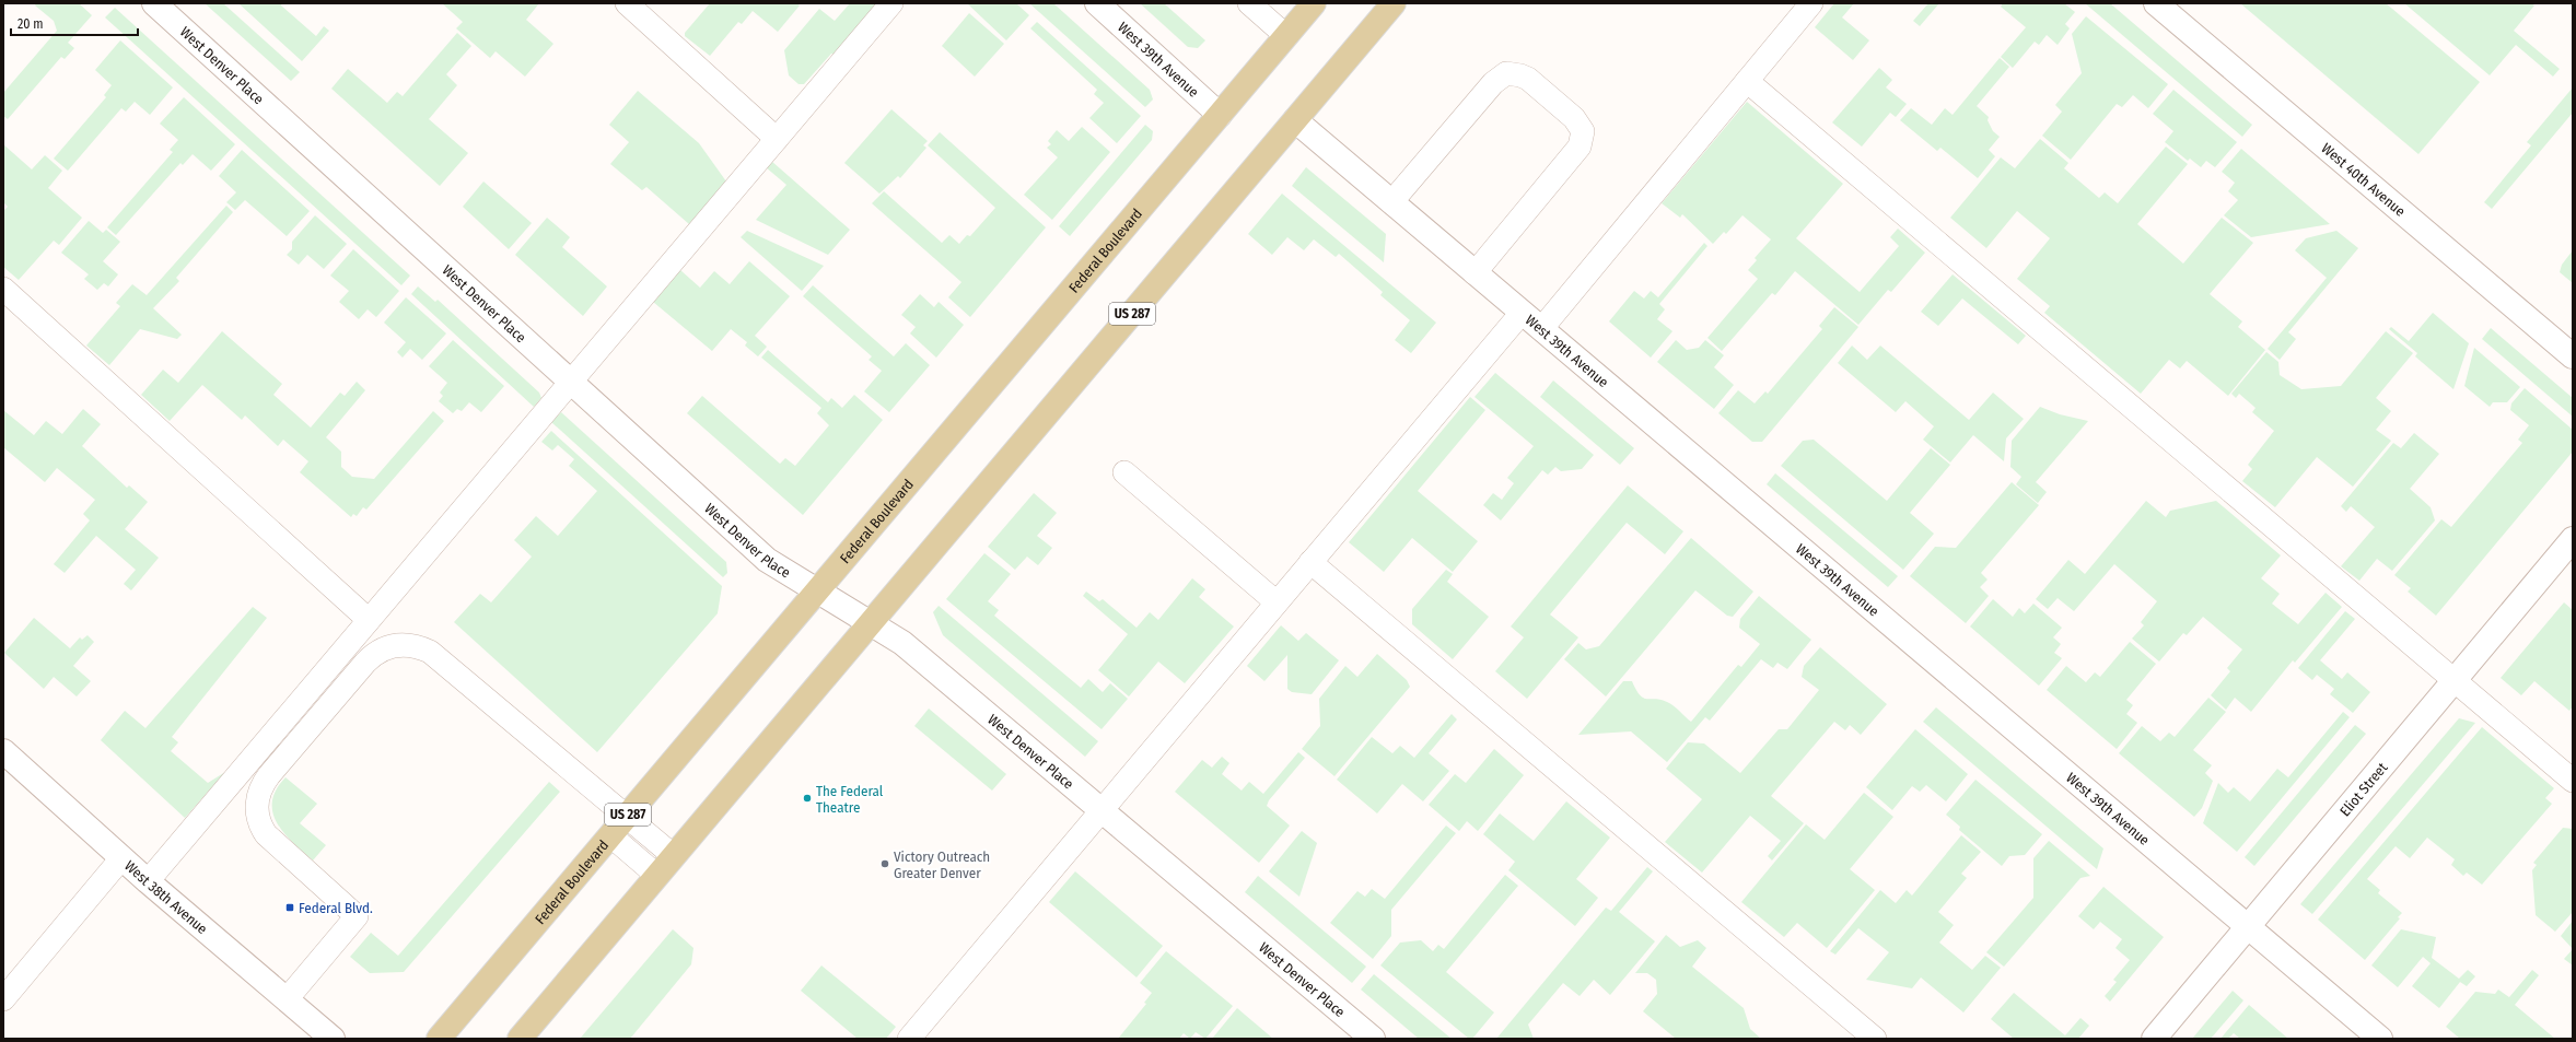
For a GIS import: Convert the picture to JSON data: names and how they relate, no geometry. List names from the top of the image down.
{
  "streets": {
    "main road": ["Federal Boulevard", "US 287"],
    "street": [
      "West 39th Avenue",
      "West Denver Place",
      "West 40th Avenue",
      "Eliot Street",
      "West 38th Avenue"
    ]
  },
  "crossings": [
    ["West 39th Avenue", "Federal Boulevard"],
    ["West 39th Avenue", "US 287"],
    ["West 39th Avenue", "Eliot Street"],
    ["West Denver Place", "Federal Boulevard"],
    ["West Denver Place", "US 287"]
  ],
  "places": {
    "other": ["The Federal Theatre", "Victory Outreach Greater Denver"],
    "transit": ["Federal Blvd."]
  },
  "scale_bar": "20 m"
}
